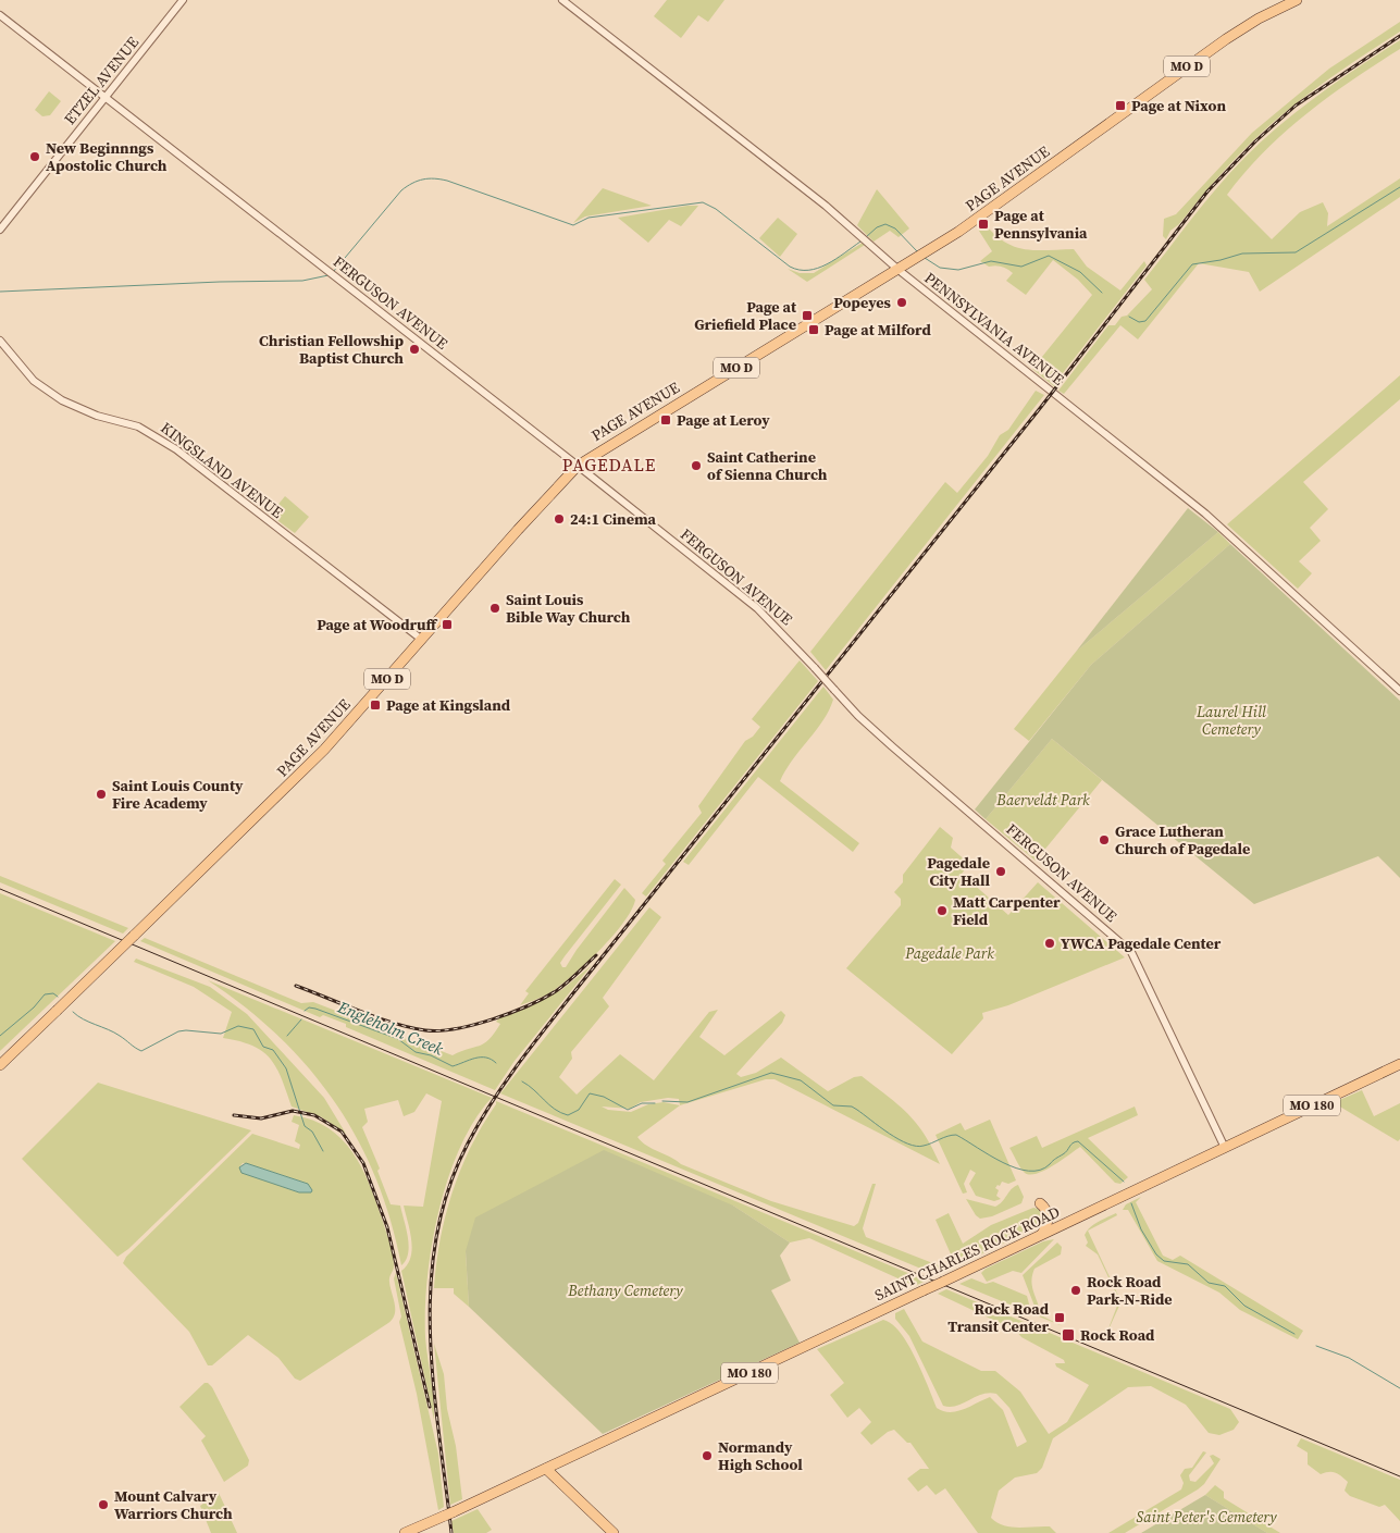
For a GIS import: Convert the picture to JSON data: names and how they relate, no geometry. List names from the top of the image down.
{
  "streets": {
    "main road": [
      "MO D",
      "PAGE AVENUE",
      "MO 180",
      "SAINT CHARLES ROCK ROAD"
    ],
    "street": [
      "ETZEL AVENUE",
      "FERGUSON AVENUE",
      "PENNSYLVANIA AVENUE",
      "KINGSLAND AVENUE"
    ]
  },
  "crossings": [
    ["ETZEL AVENUE", "FERGUSON AVENUE"],
    ["PAGE AVENUE", "FERGUSON AVENUE"],
    ["PAGE AVENUE", "PENNSYLVANIA AVENUE"],
    ["PAGE AVENUE", "KINGSLAND AVENUE"],
    ["FERGUSON AVENUE", "SAINT CHARLES ROCK ROAD"],
    ["MO 180", "SAINT CHARLES ROCK ROAD"]
  ],
  "districts": ["PAGEDALE"],
  "water": ["Engleholm Creek"],
  "parks": [
    "Laurel Hill Cemetery",
    "Baerveldt Park",
    "Pagedale Park",
    "Bethany Cemetery",
    "Saint Peter's Cemetery"
  ],
  "places": {
    "transit": [
      "Page at Nixon",
      "Page at Pennsylvania",
      "Page at Griefield Place",
      "Page at Milford",
      "Page at Leroy",
      "Page at Woodruff",
      "Page at Kingsland",
      "Rock Road Transit Center",
      "Rock Road"
    ],
    "other": [
      "New Beginnngs Apostolic Church",
      "Popeyes",
      "Christian Fellowship Baptist Church",
      "Saint Catherine of Sienna Church",
      "24:1 Cinema",
      "Saint Louis Bible Way Church",
      "Saint Louis County Fire Academy",
      "Grace Lutheran Church of Pagedale",
      "Pagedale City Hall",
      "Matt Carpenter Field",
      "YWCA Pagedale Center",
      "Rock Road Park-N-Ride",
      "Normandy High School",
      "Mount Calvary Warriors Church"
    ]
  }
}
